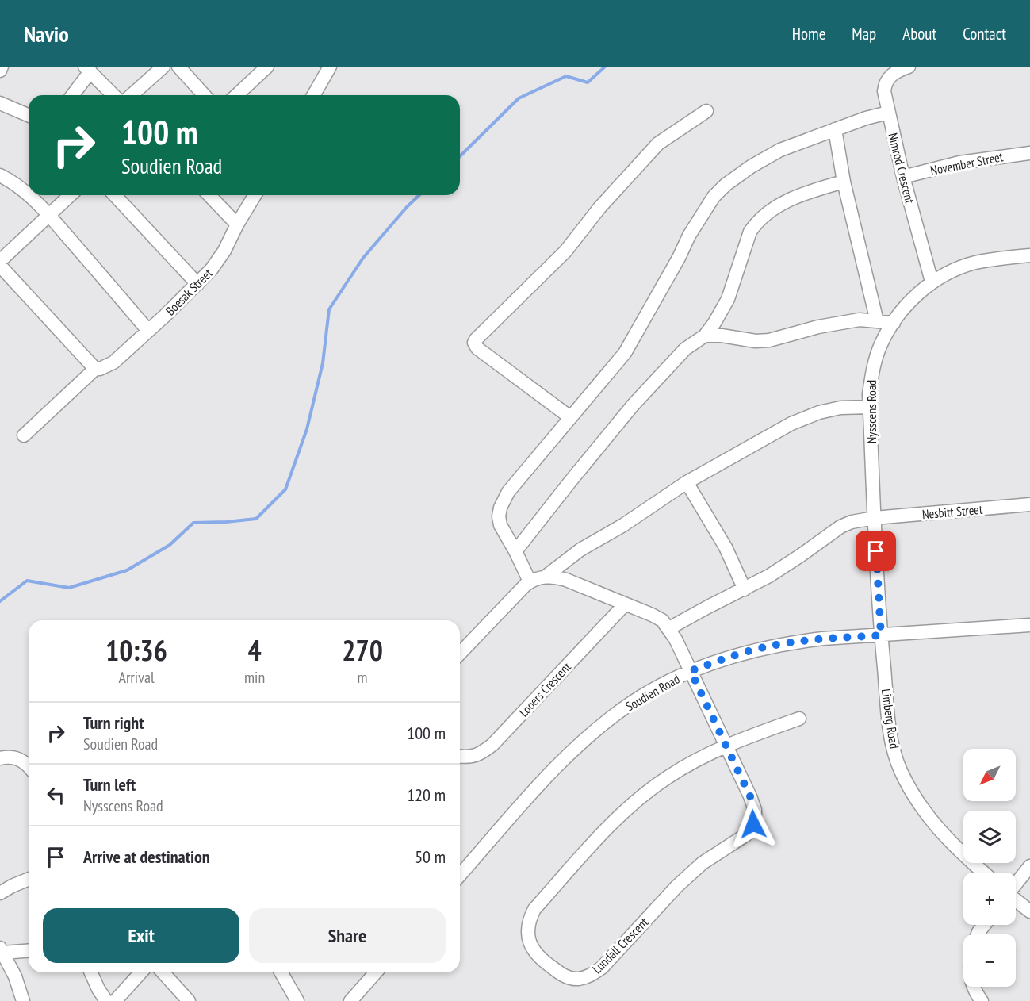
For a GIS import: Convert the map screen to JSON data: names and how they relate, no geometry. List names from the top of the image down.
{
  "streets": {
    "street": [
      "November Street",
      "Nimrod Crescent",
      "Boesak Street",
      "Nysscens Road",
      "Nesbitt Street",
      "Looers Crescent",
      "Soudien Road",
      "Limberg Road",
      "Lundall Crescent"
    ]
  },
  "crossings": [
    ["November Street", "Nimrod Crescent"],
    ["Nimrod Crescent", "Nysscens Road"],
    ["Nysscens Road", "Nesbitt Street"],
    ["Nysscens Road", "Soudien Road"],
    ["Nysscens Road", "Limberg Road"],
    ["Soudien Road", "Limberg Road"],
    ["Soudien Road", "Lundall Crescent"]
  ],
  "north": "bottom left",
  "page": {
    "header": "Navio",
    "nav": [
      "Home",
      "Map",
      "About",
      "Contact"
    ],
    "turn": ["100 m", "Soudien Road"],
    "eta": [
      "10:36",
      "Arrival",
      "4",
      "min",
      "270",
      "m"
    ],
    "list": [
      {
        "name": "Turn right",
        "note": "Soudien Road",
        "value": "100 m"
      },
      {
        "name": "Turn left",
        "note": "Nysscens Road",
        "value": "120 m"
      },
      {
        "name": "Arrive at destination",
        "value": "50 m"
      }
    ],
    "map_buttons": ["+", "−"],
    "buttons": ["Exit", "Share"]
  }
}
